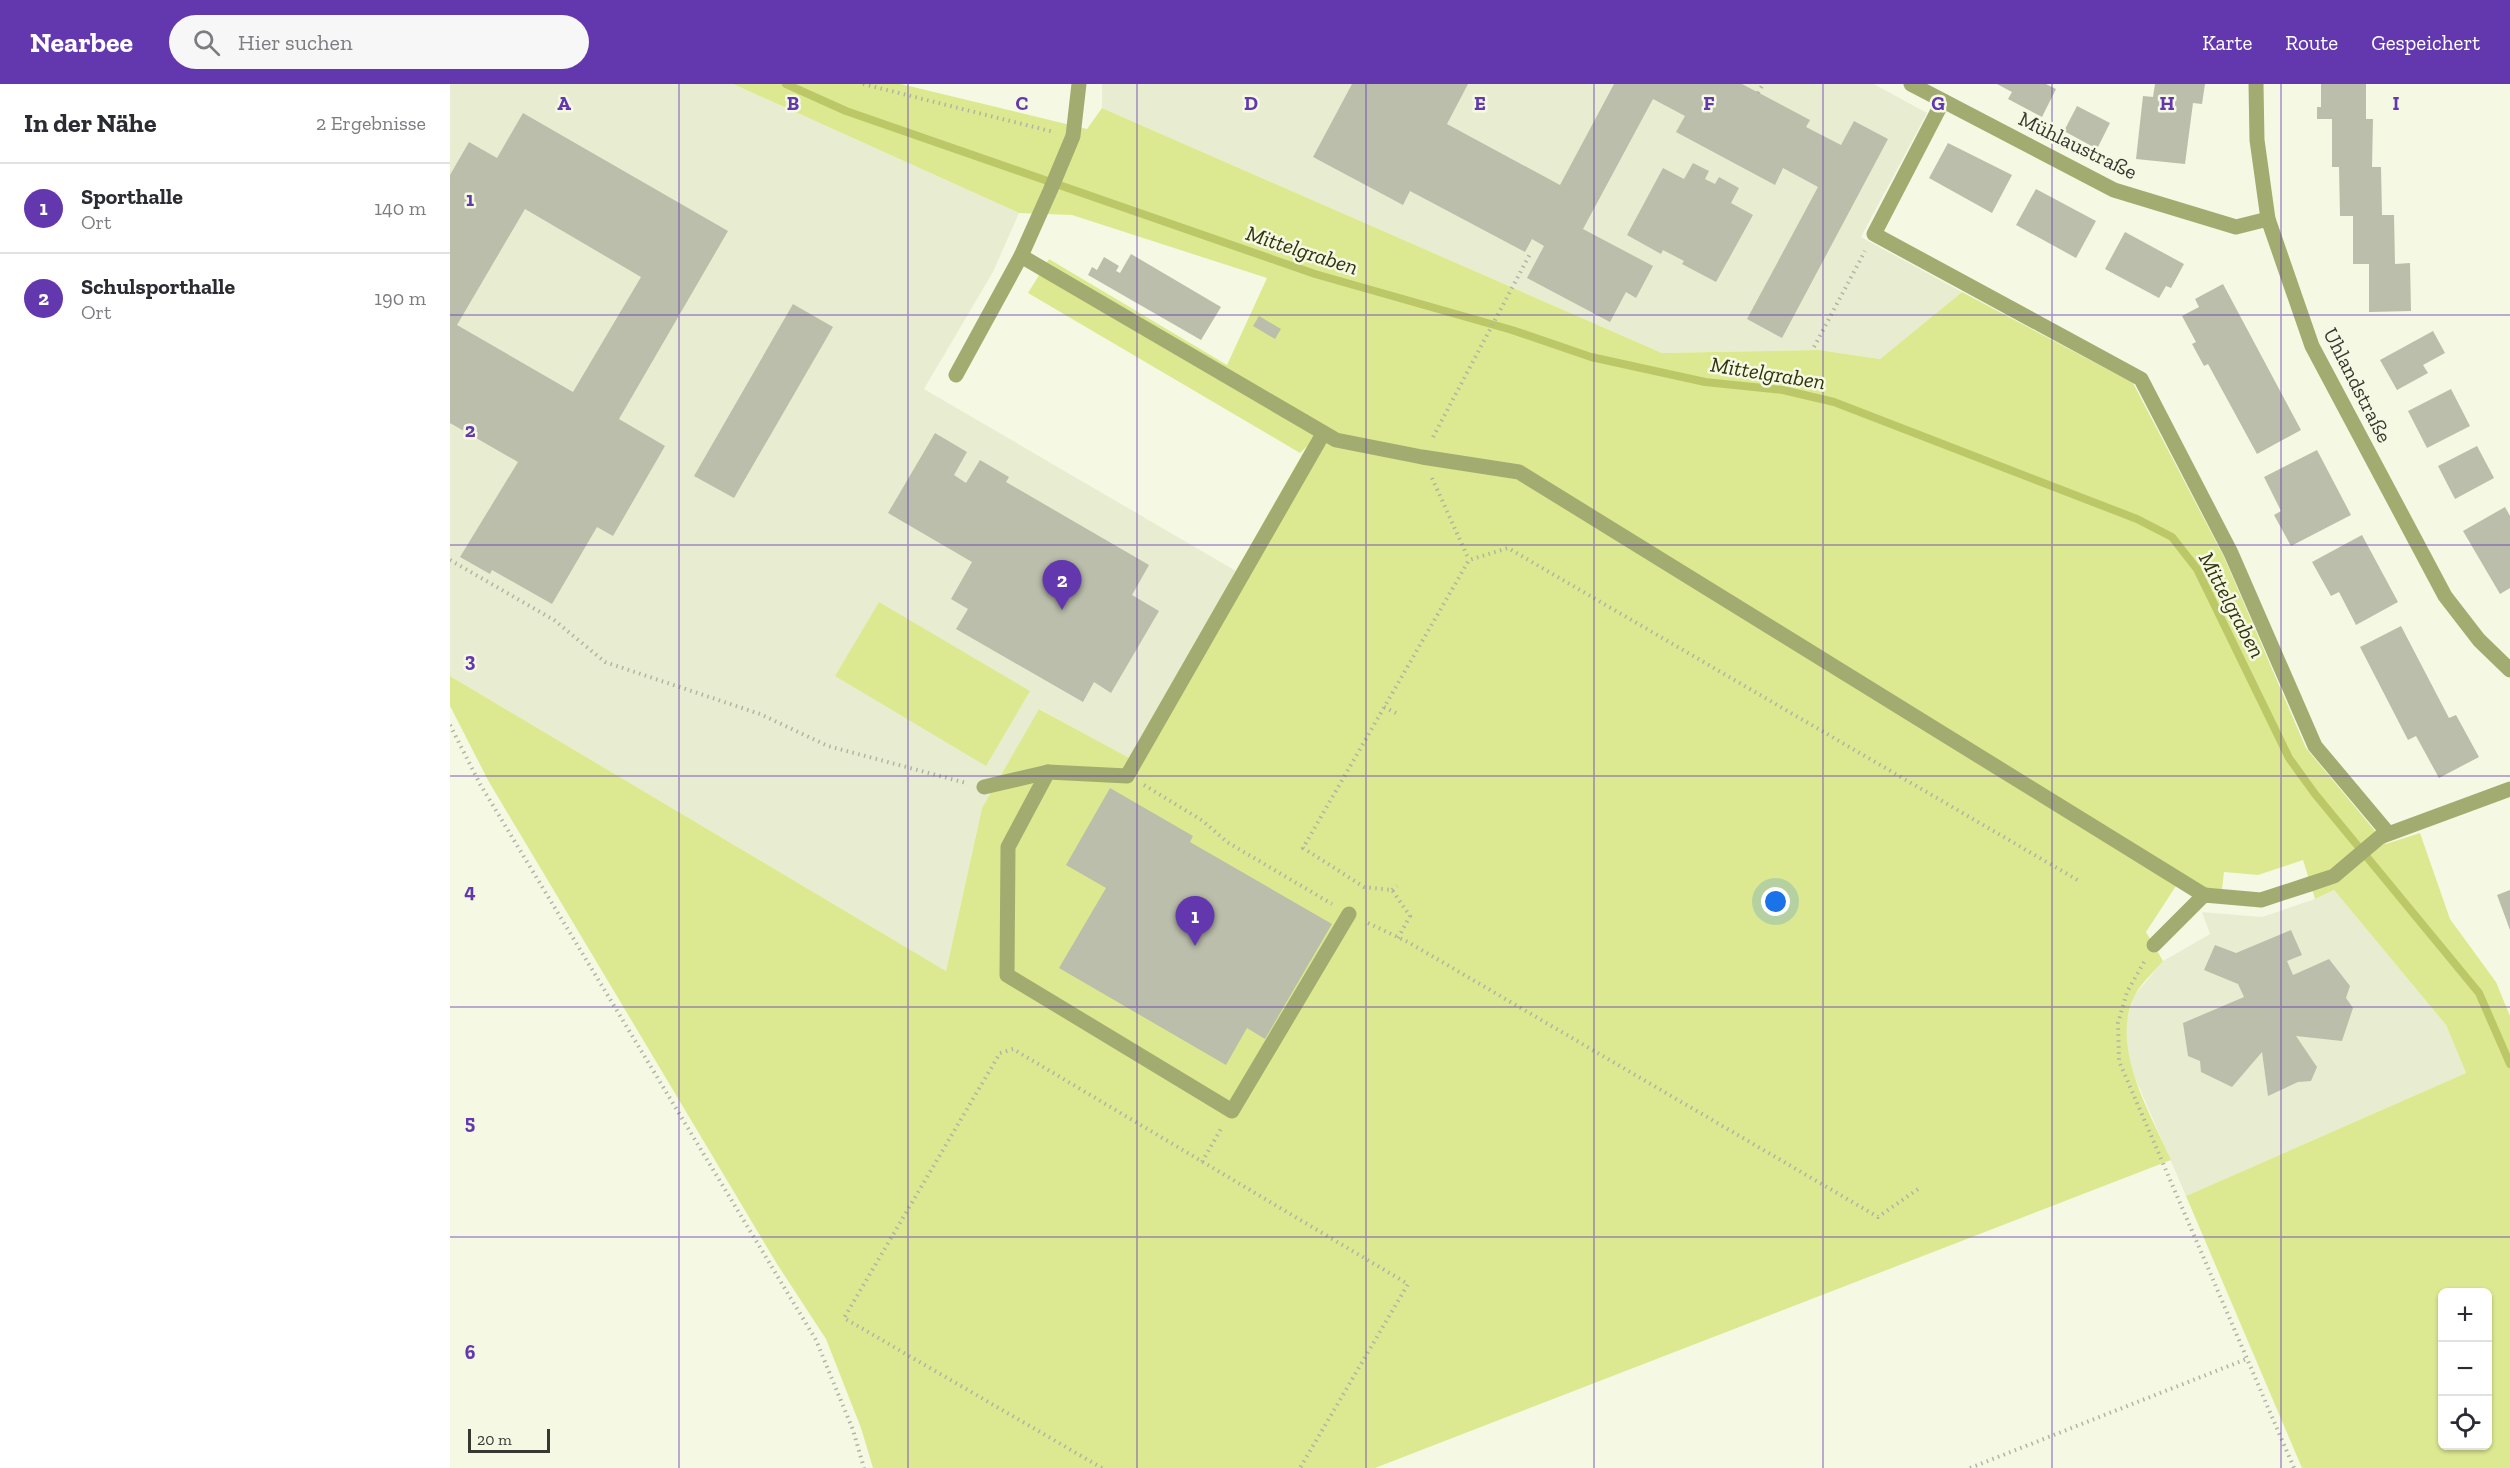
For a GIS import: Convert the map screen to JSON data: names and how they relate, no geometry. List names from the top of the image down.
{
  "streets": {
    "street": ["Mühlaustraße", "Uhlandstraße"]
  },
  "crossings": [
    ["Mühlaustraße", "Uhlandstraße"]
  ],
  "water": ["Mittelgraben"],
  "scale_bar": "20 m",
  "page": {
    "header": "Nearbee",
    "search": "Hier suchen",
    "nav": ["Karte", "Route", "Gespeichert"],
    "heading": ["In der Nähe", "2 Ergebnisse"],
    "list": [
      {
        "mark": "1",
        "name": "Sporthalle",
        "note": "Ort",
        "value": "140 m"
      },
      {
        "mark": "2",
        "name": "Schulsporthalle",
        "note": "Ort",
        "value": "190 m"
      }
    ],
    "pins": ["2", "1"],
    "map_buttons": ["+", "−"],
    "scale": "20 m"
  },
  "grid": {
    "columns": [
      "A",
      "B",
      "C",
      "D",
      "E",
      "F",
      "G",
      "H",
      "I"
    ],
    "rows": [
      "1",
      "2",
      "3",
      "4",
      "5",
      "6"
    ]
  }
}
